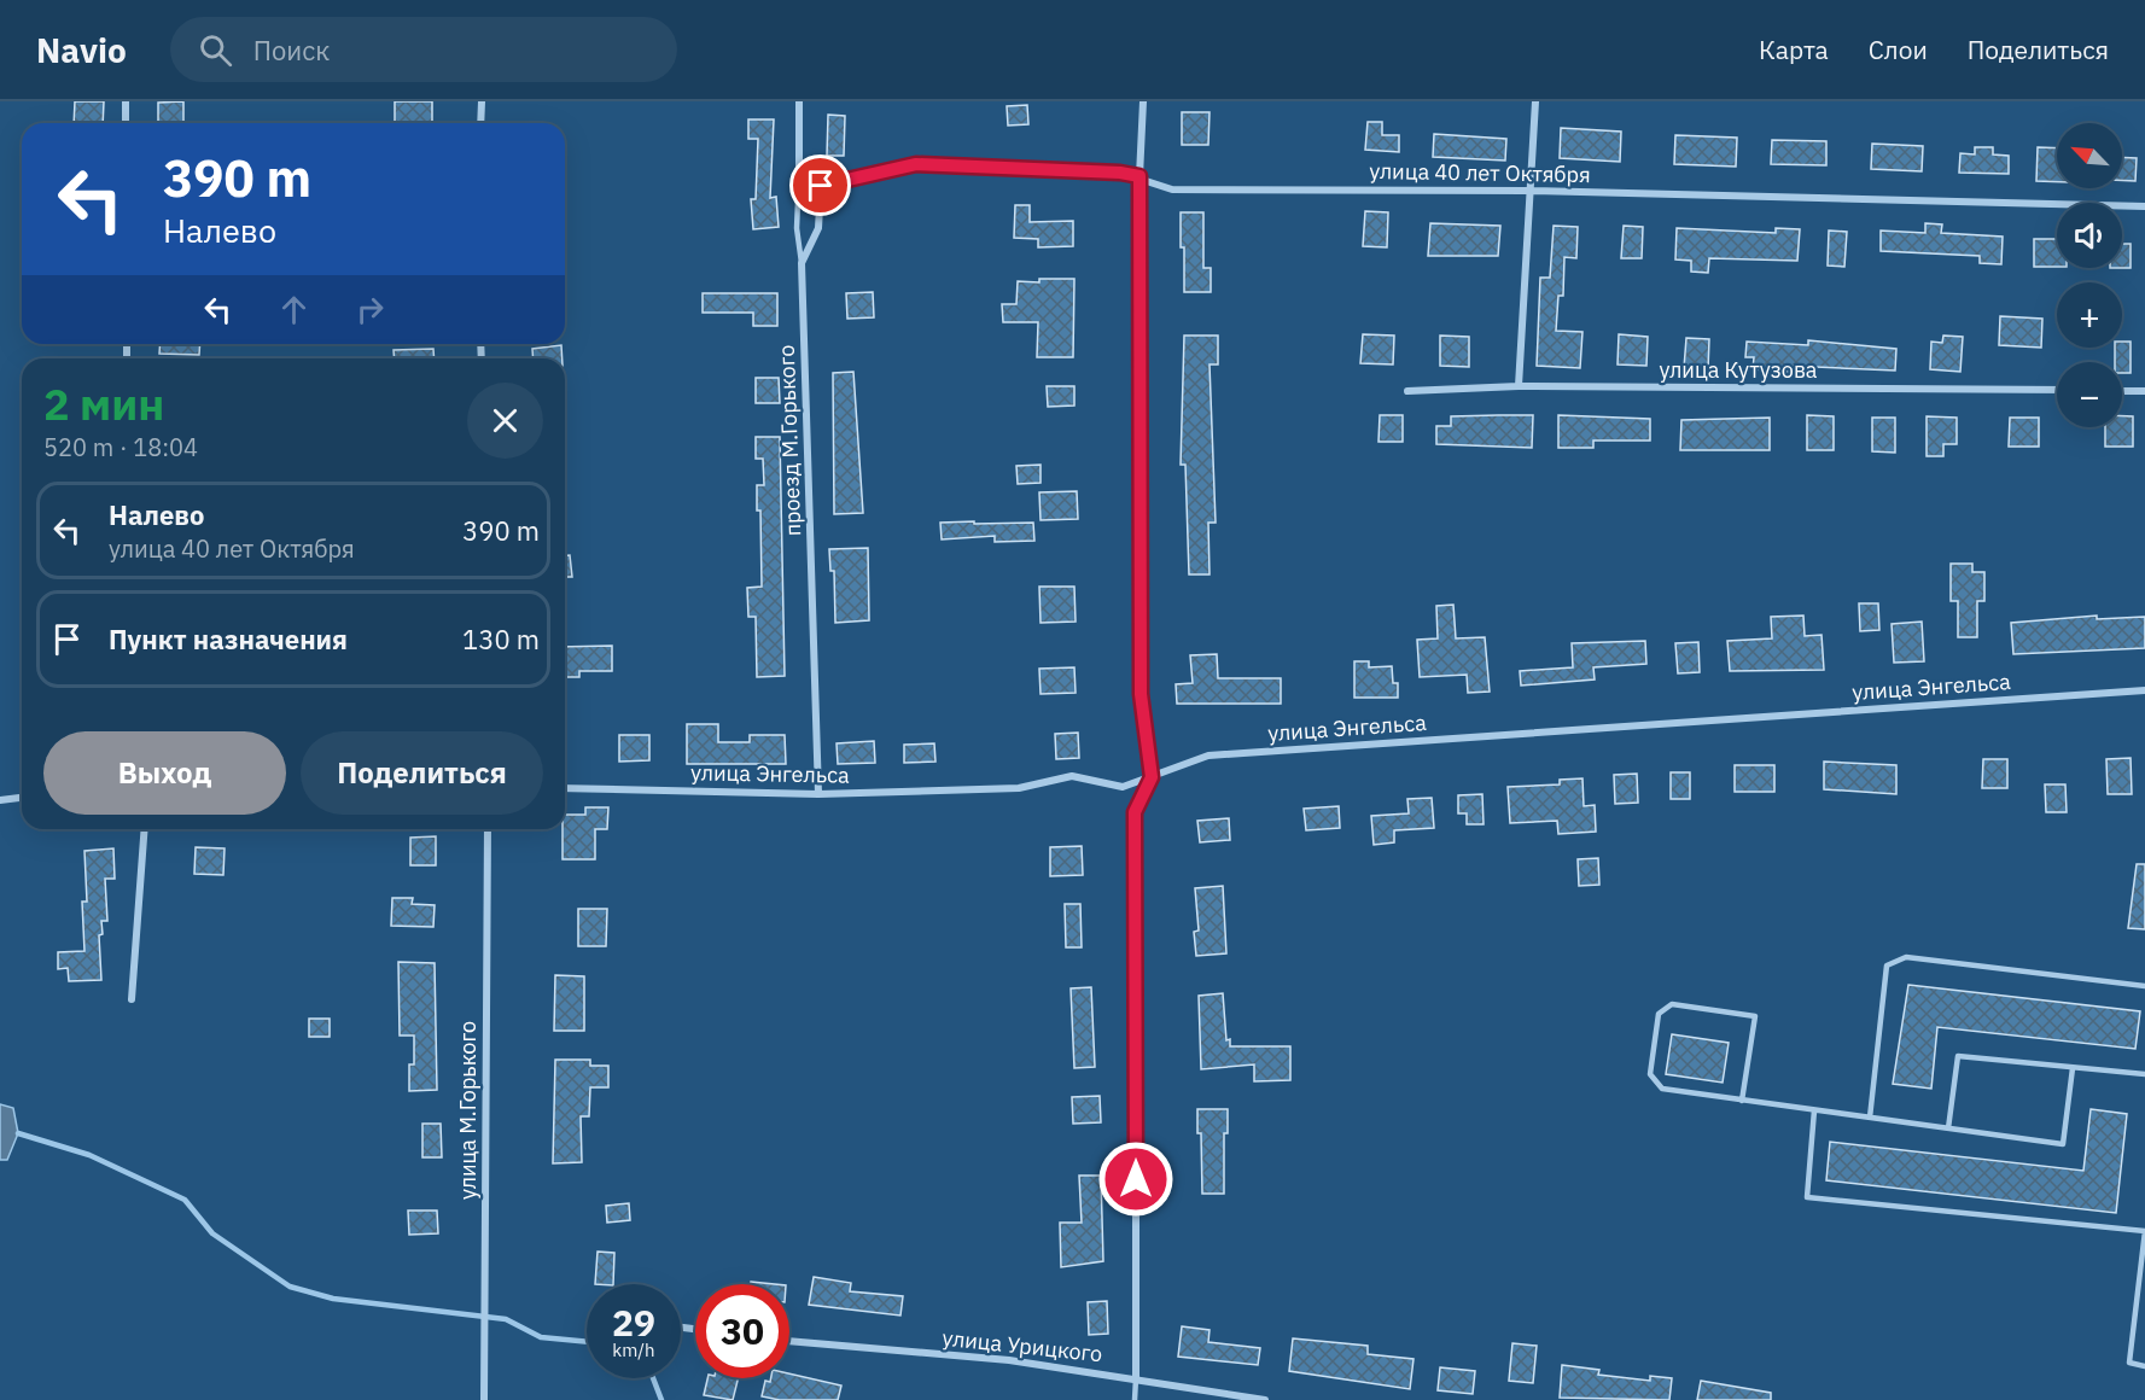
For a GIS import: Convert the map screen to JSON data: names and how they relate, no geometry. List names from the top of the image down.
{
  "streets": {
    "street": [
      "улица 40 лет Октября",
      "улица Кутузова",
      "проезд М.Горького",
      "улица Энгельса",
      "улица М.Горького",
      "улица Урицкого"
    ]
  },
  "crossings": [
    ["улица 40 лет Октября", "проезд М.Горького"],
    ["проезд М.Горького", "улица Энгельса"]
  ],
  "north": "top left",
  "page": {
    "header": "Navio",
    "search": "Поиск",
    "nav": ["Карта", "Слои", "Поделиться"],
    "map_buttons": ["+", "−"],
    "turn": ["390 m", "Налево"],
    "heading": ["2 мин", "520 m · 18:04"],
    "list": [
      {
        "name": "Налево",
        "note": "улица 40 лет Октября",
        "value": "390 m"
      },
      {
        "name": "Пункт назначения",
        "value": "130 m"
      }
    ],
    "buttons": ["Выход", "Поделиться"],
    "speed": "29 km/h",
    "limit": "30"
  }
}
